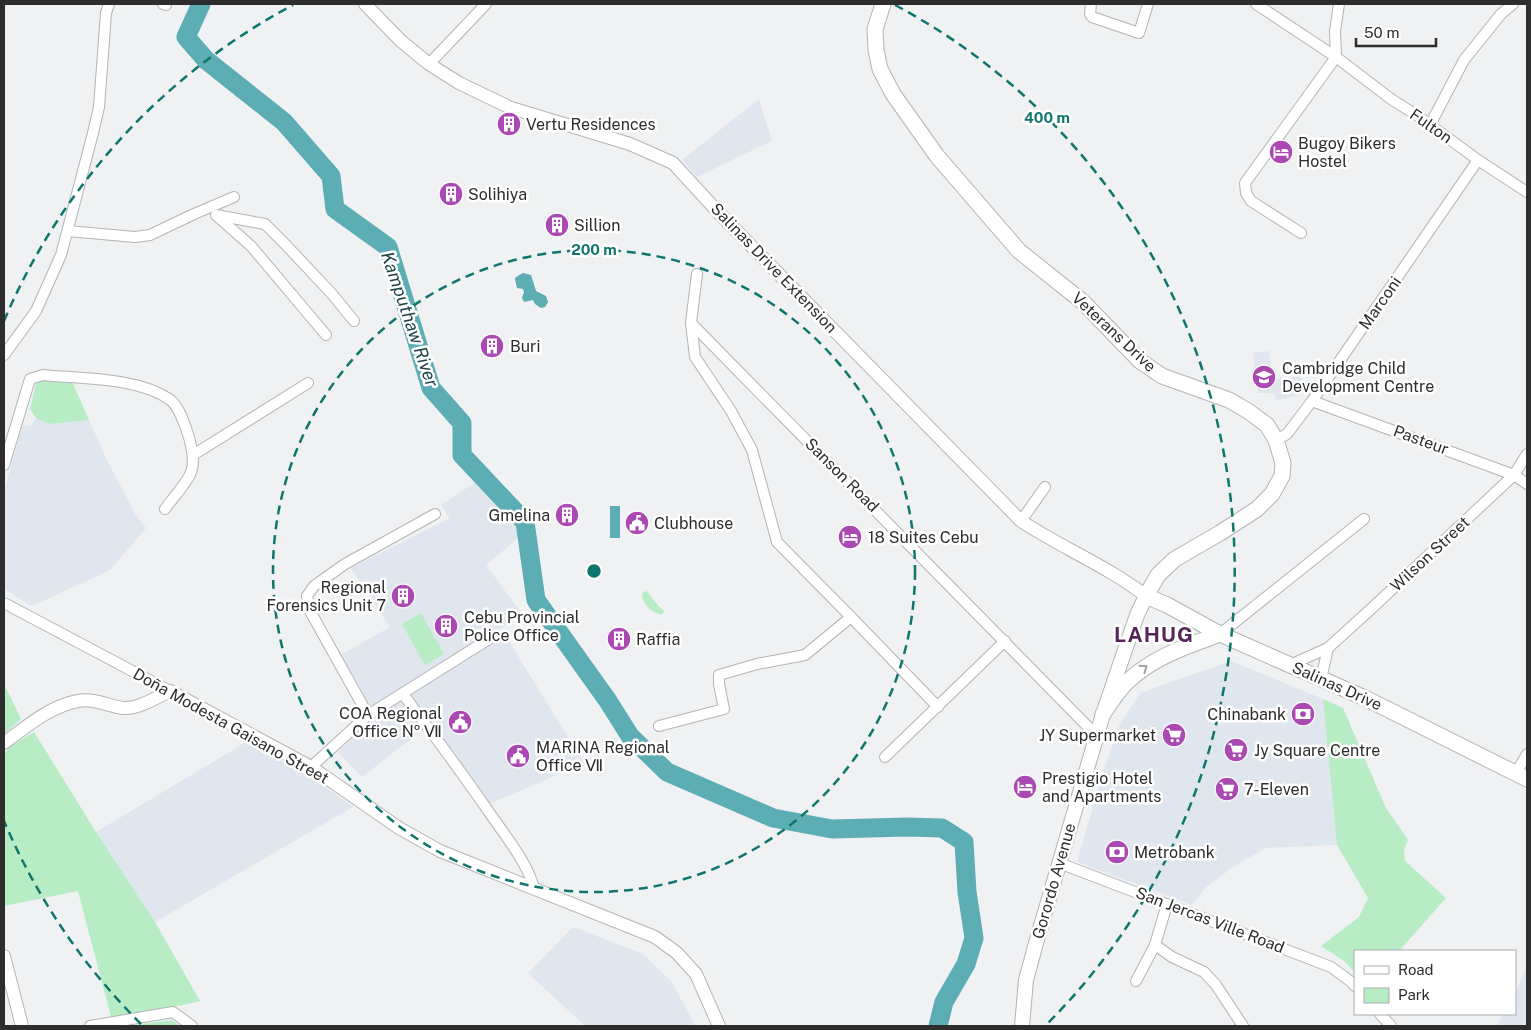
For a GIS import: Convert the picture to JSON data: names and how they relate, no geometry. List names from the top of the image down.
{
  "streets": {
    "main road": ["Veterans Drive", "Salinas Drive", "Gorordo Avenue"],
    "street": [
      "Fulton",
      "Salinas Drive Extension",
      "Marconi",
      "Pasteur",
      "Sanson Road",
      "Wilson Street",
      "Doña Modesta Gaisano Street",
      "San Jercas Ville Road"
    ]
  },
  "crossings": [
    ["Fulton", "Marconi"],
    ["Salinas Drive Extension", "Veterans Drive"],
    ["Salinas Drive Extension", "Salinas Drive"],
    ["Salinas Drive Extension", "Gorordo Avenue"],
    ["Marconi", "Veterans Drive"],
    ["Marconi", "Pasteur"],
    ["Veterans Drive", "Salinas Drive"],
    ["Veterans Drive", "Gorordo Avenue"],
    ["Pasteur", "Wilson Street"],
    ["Sanson Road", "Gorordo Avenue"],
    ["Wilson Street", "Salinas Drive"],
    ["Salinas Drive", "Gorordo Avenue"],
    ["Gorordo Avenue", "San Jercas Ville Road"]
  ],
  "districts": ["LAHUG"],
  "water": ["Kamputhaw River"],
  "places": {
    "building": [
      "Vertu Residences",
      "Solihiya",
      "Sillion",
      "Buri",
      "Gmelina",
      "Regional Forensics Unit 7",
      "Cebu Provincial Police Office",
      "Raffia"
    ],
    "hotel": ["Bugoy Bikers Hostel", "18 Suites Cebu", "Prestigio Hotel and Apartments"],
    "school or university": ["Cambridge Child Development Centre"],
    "public building": ["Clubhouse", "COA Regional Office № Ⅶ", "MARINA Regional Office Ⅶ"],
    "bank": ["Chinabank", "Metrobank"],
    "supermarket": ["JY Supermarket", "Jy Square Centre", "7-Eleven"]
  },
  "legend": ["Road", "Park"],
  "scale_bar": "50 m",
  "rings": ["400 m", "200 m"]
}
